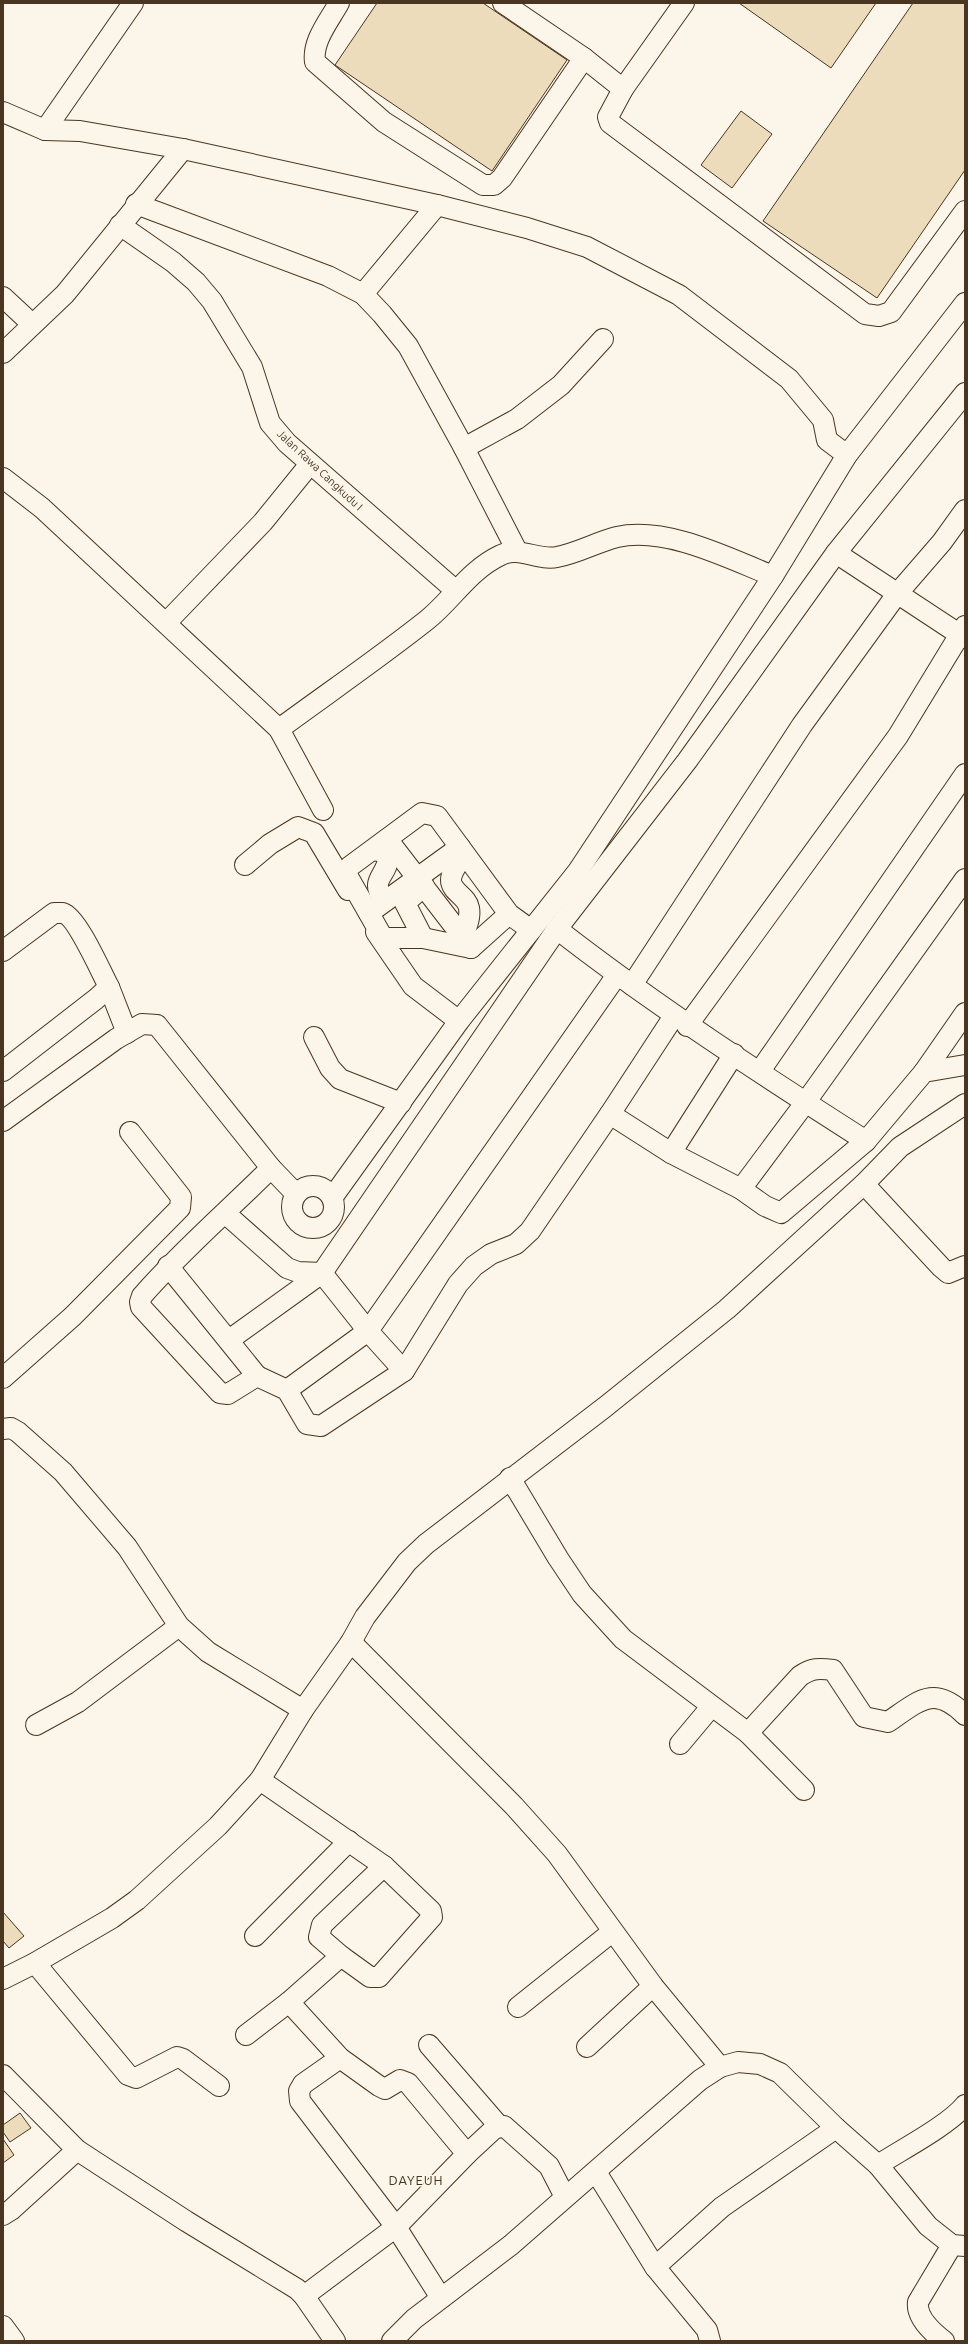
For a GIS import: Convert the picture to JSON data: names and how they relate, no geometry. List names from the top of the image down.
{
  "streets": {
    "street": ["Jalan Rawa Cangkudu I"]
  },
  "districts": ["DAYEUH"]
}
